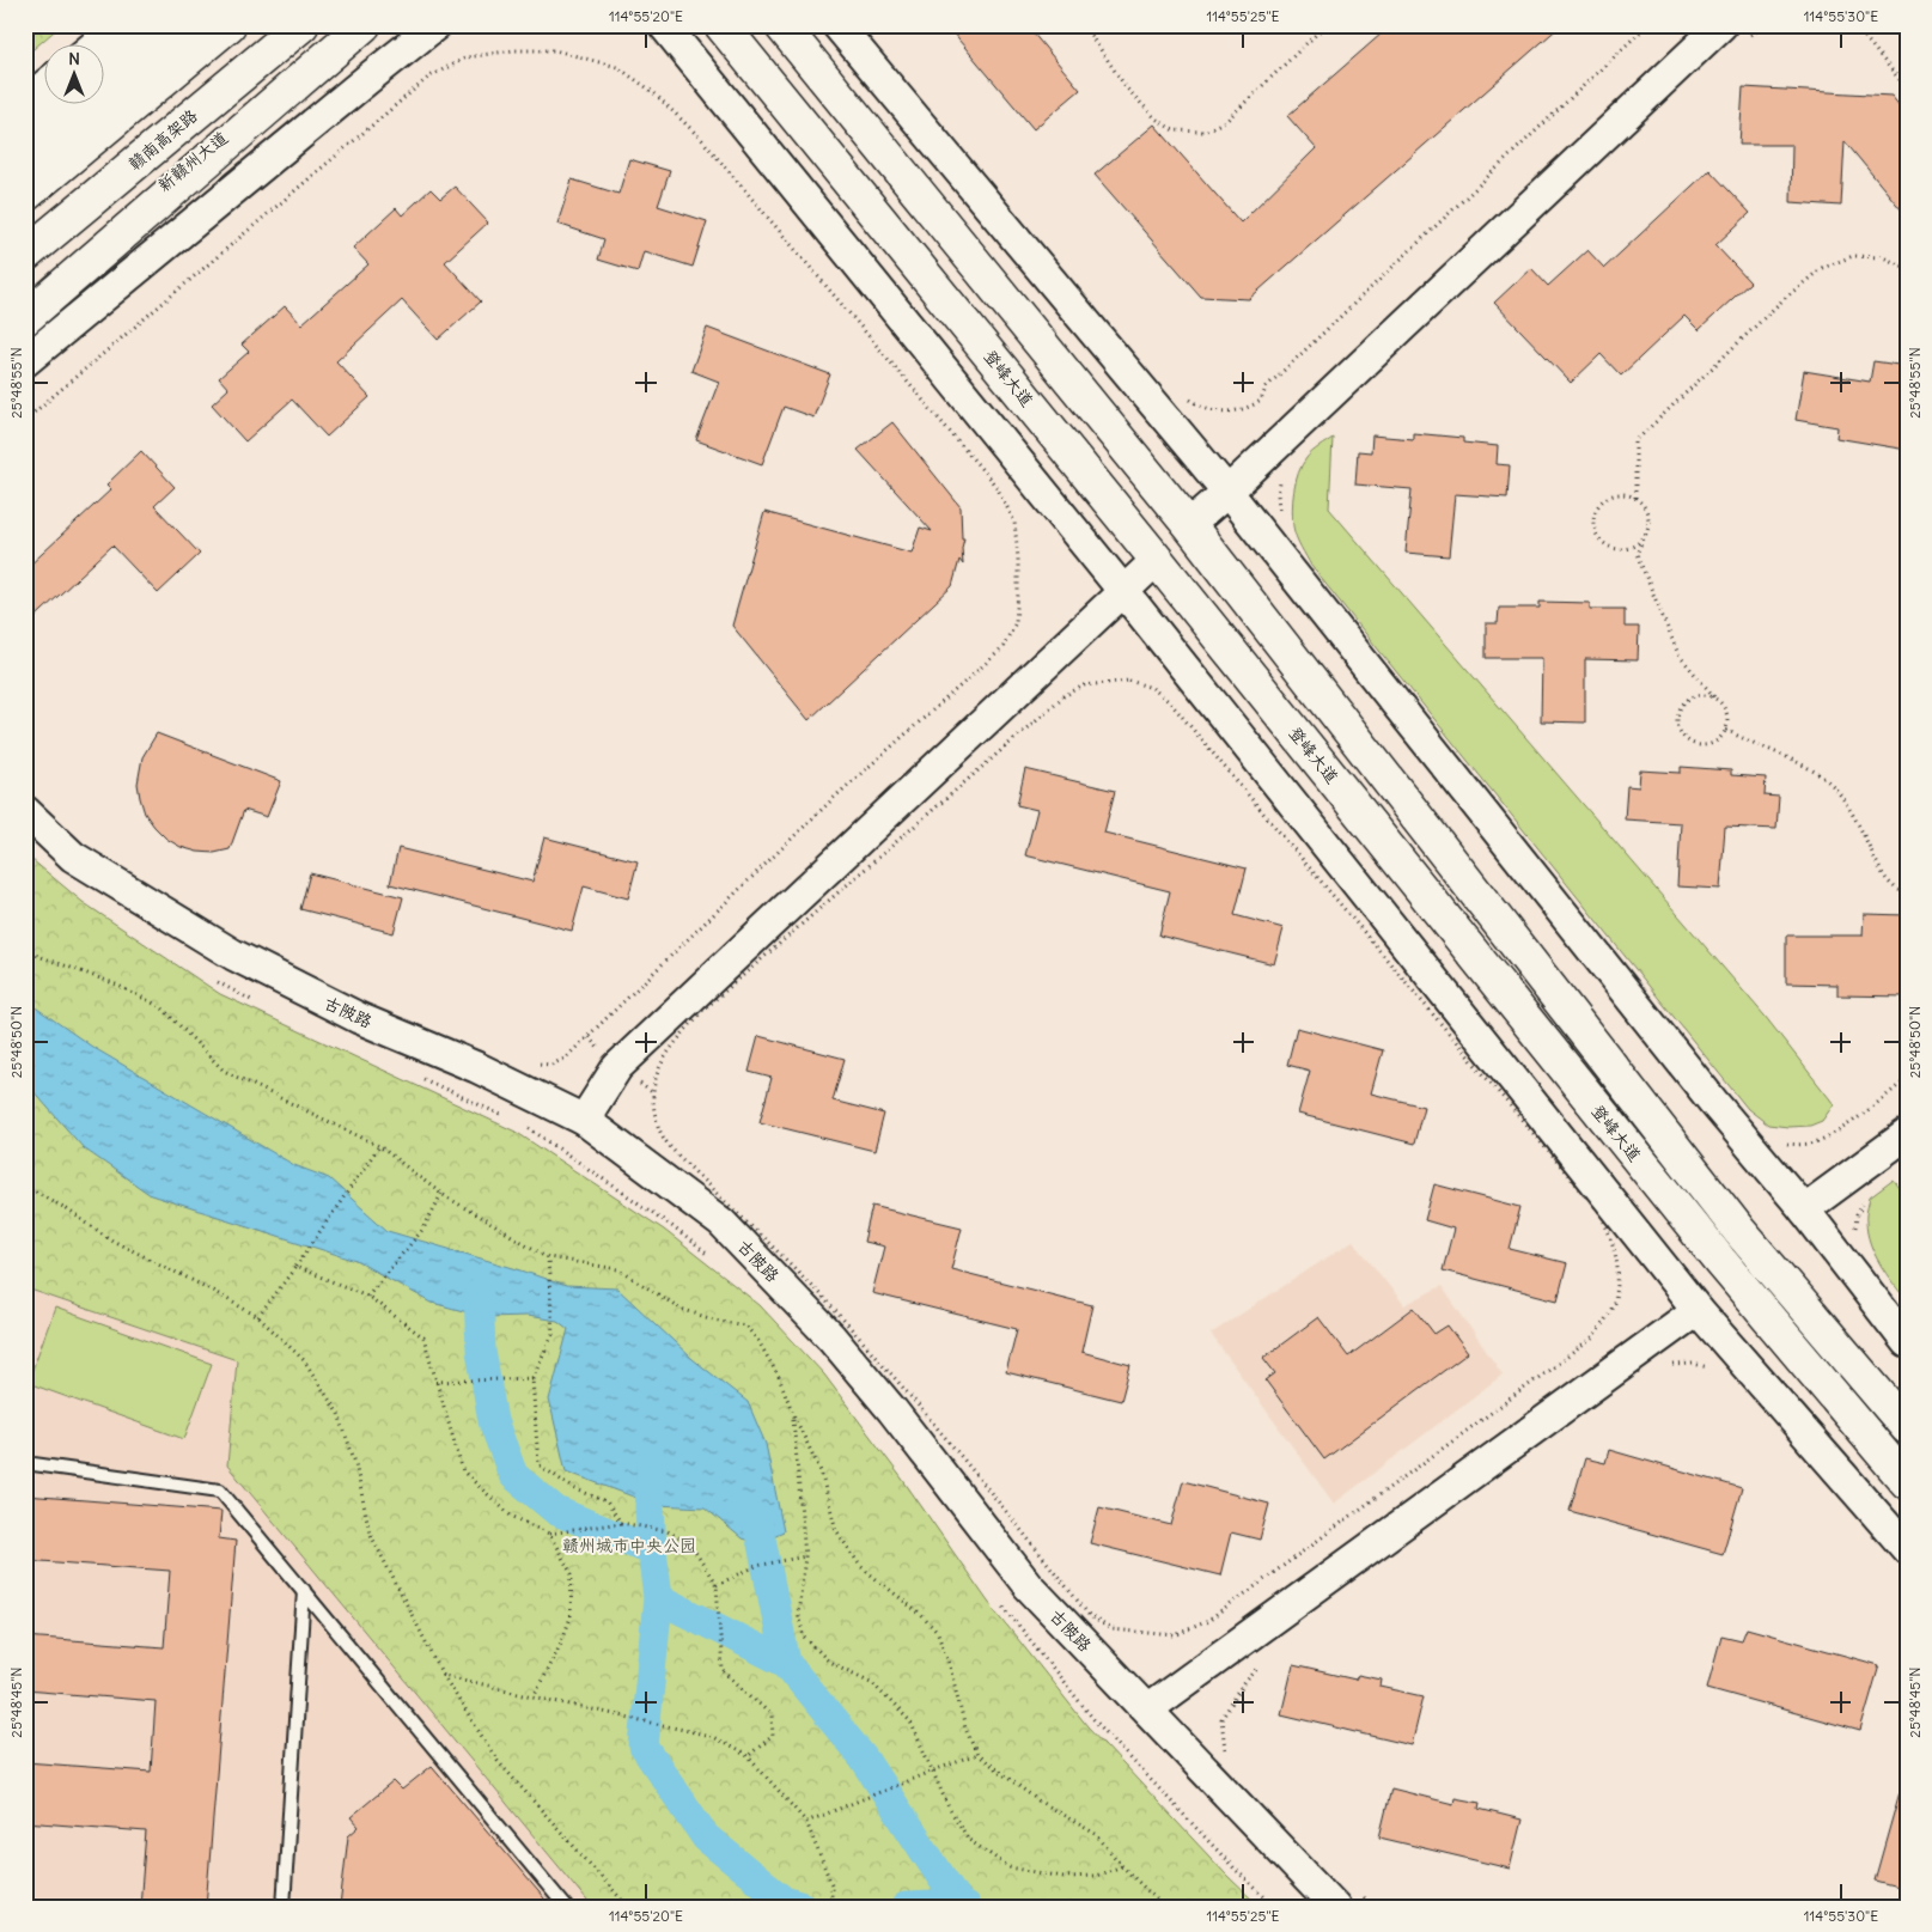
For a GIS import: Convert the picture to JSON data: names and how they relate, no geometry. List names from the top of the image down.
{
  "streets": {
    "main road": ["赣南高架路", "新赣州大道", "登峰大道"],
    "street": ["古陂路"]
  },
  "parks": ["赣州城市中央公园"],
  "north": "top",
  "coordinates": [
    "114°55'20\"E",
    "114°55'25\"E",
    "114°55'30\"E",
    "25°48'55\"N",
    "25°48'50\"N",
    "25°48'45\"N"
  ]
}
